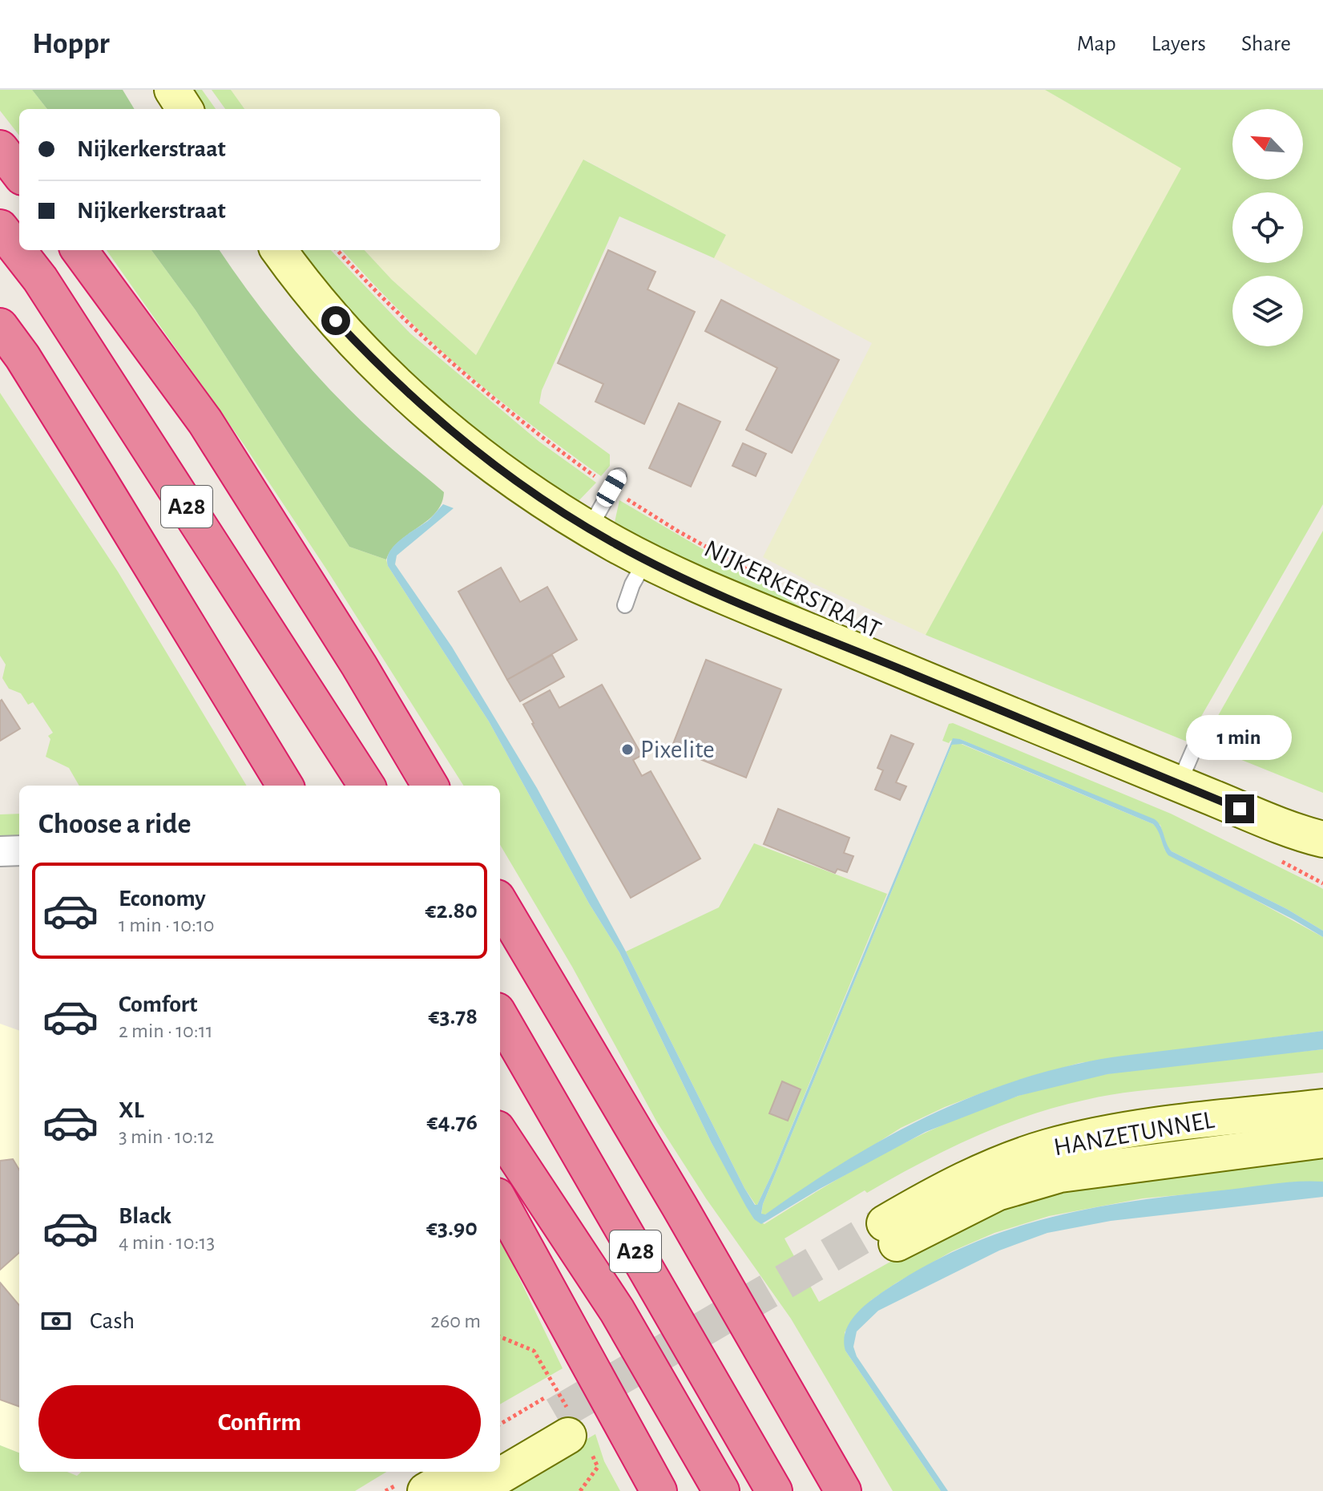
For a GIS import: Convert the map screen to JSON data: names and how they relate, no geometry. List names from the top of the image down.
{
  "streets": {
    "highway": ["A28"],
    "main road": ["NIJKERKERSTRAAT", "HANZETUNNEL"]
  },
  "places": ["Pixelite"],
  "north": "top left",
  "page": {
    "header": "Hoppr",
    "nav": ["Map", "Layers", "Share"],
    "banner": ["Nijkerkerstraat", "Nijkerkerstraat"],
    "bubble": "1 min",
    "heading": "Choose a ride",
    "list": [
      {
        "name": "Economy",
        "note": "1 min · 10:10",
        "value": "€2.80"
      },
      {
        "name": "Comfort",
        "note": "2 min · 10:11",
        "value": "€3.78"
      },
      {
        "name": "XL",
        "note": "3 min · 10:12",
        "value": "€4.76"
      },
      {
        "name": "Black",
        "note": "4 min · 10:13",
        "value": "€3.90"
      }
    ],
    "pay": ["Cash", "260 m"],
    "buttons": "Confirm"
  }
}
